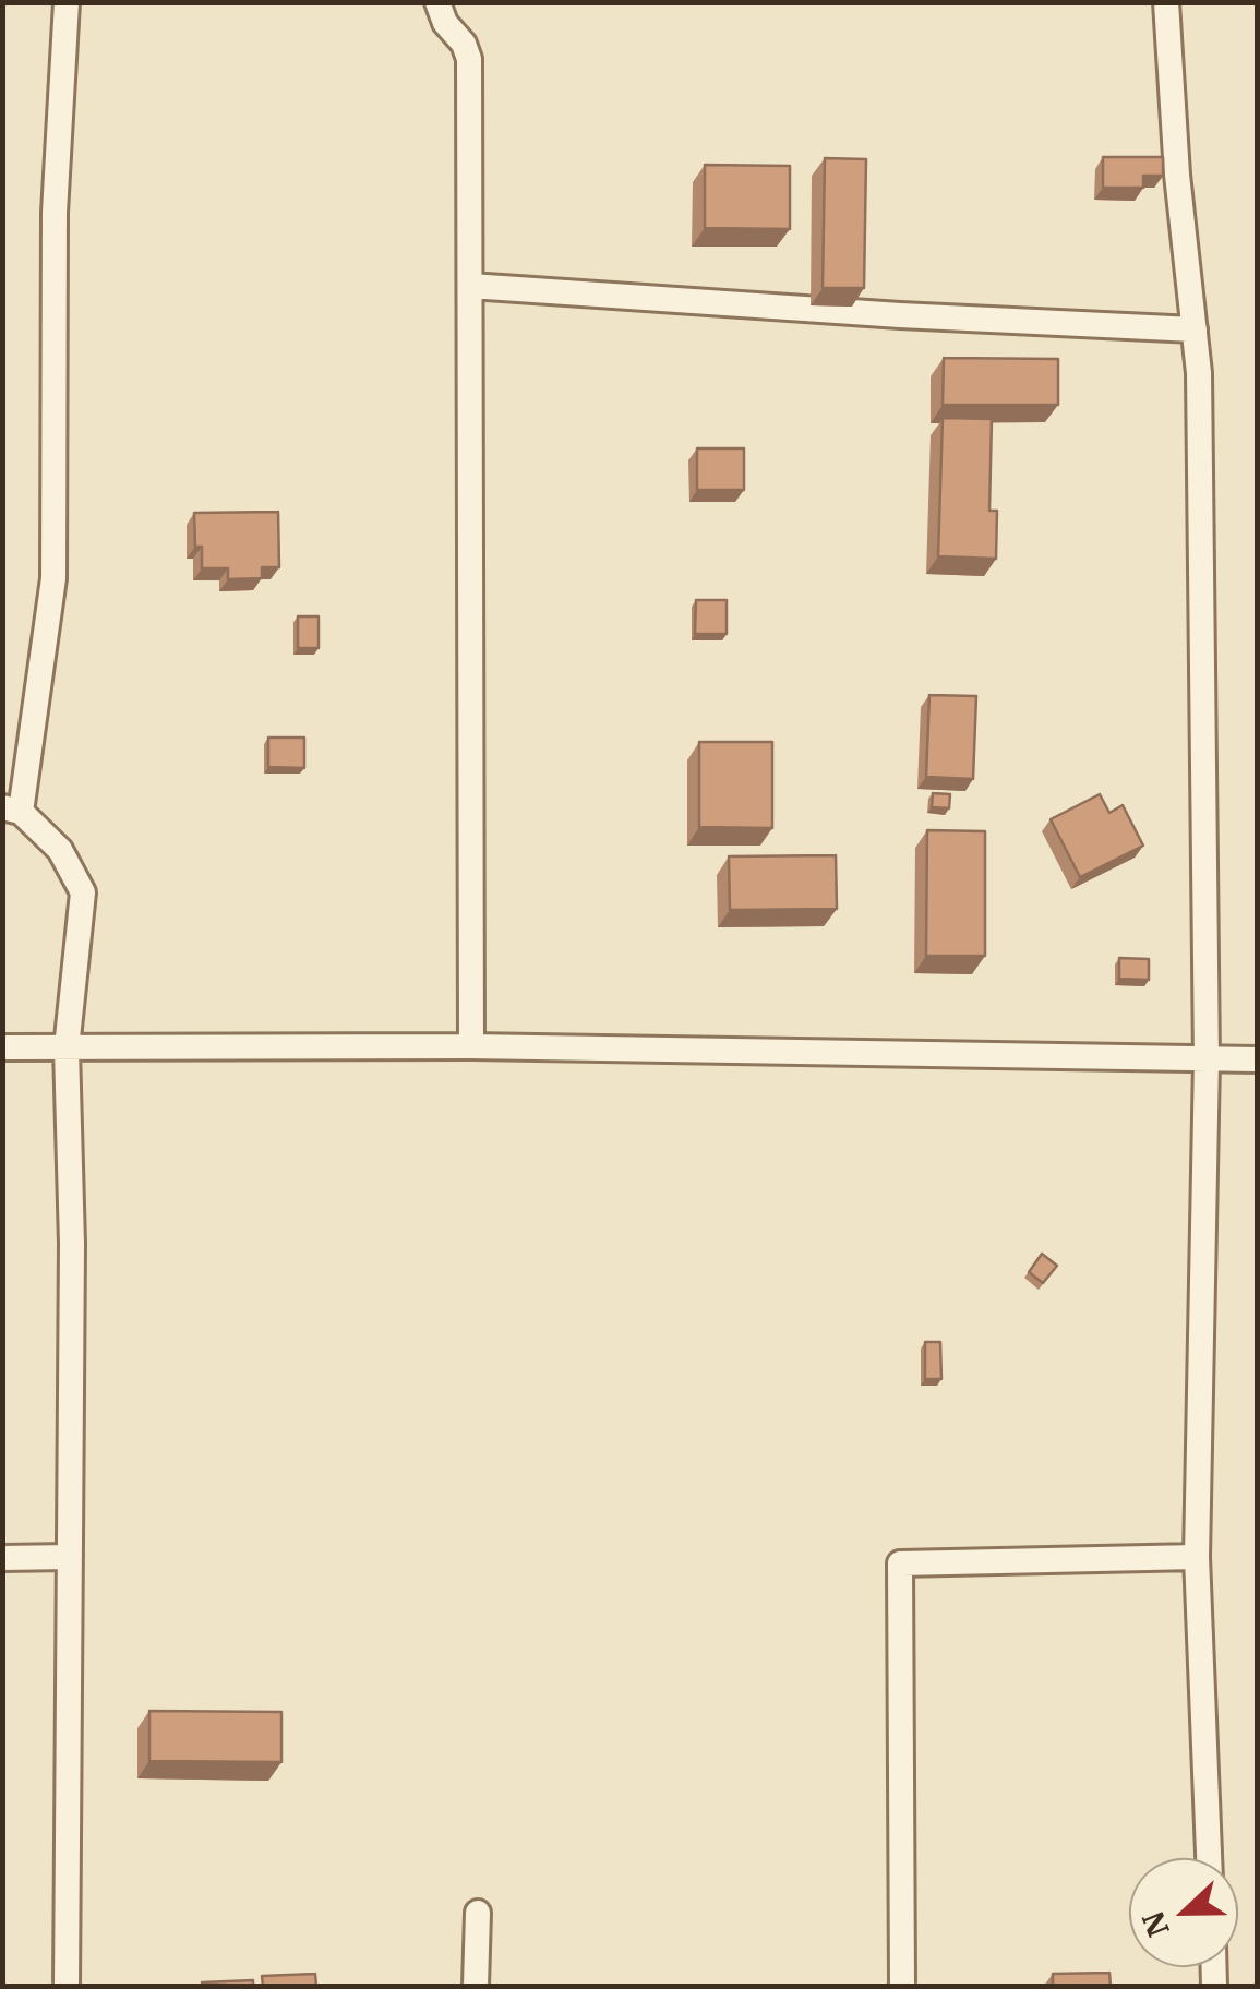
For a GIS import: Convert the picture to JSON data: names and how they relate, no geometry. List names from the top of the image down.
{
  "north": "left"
}
